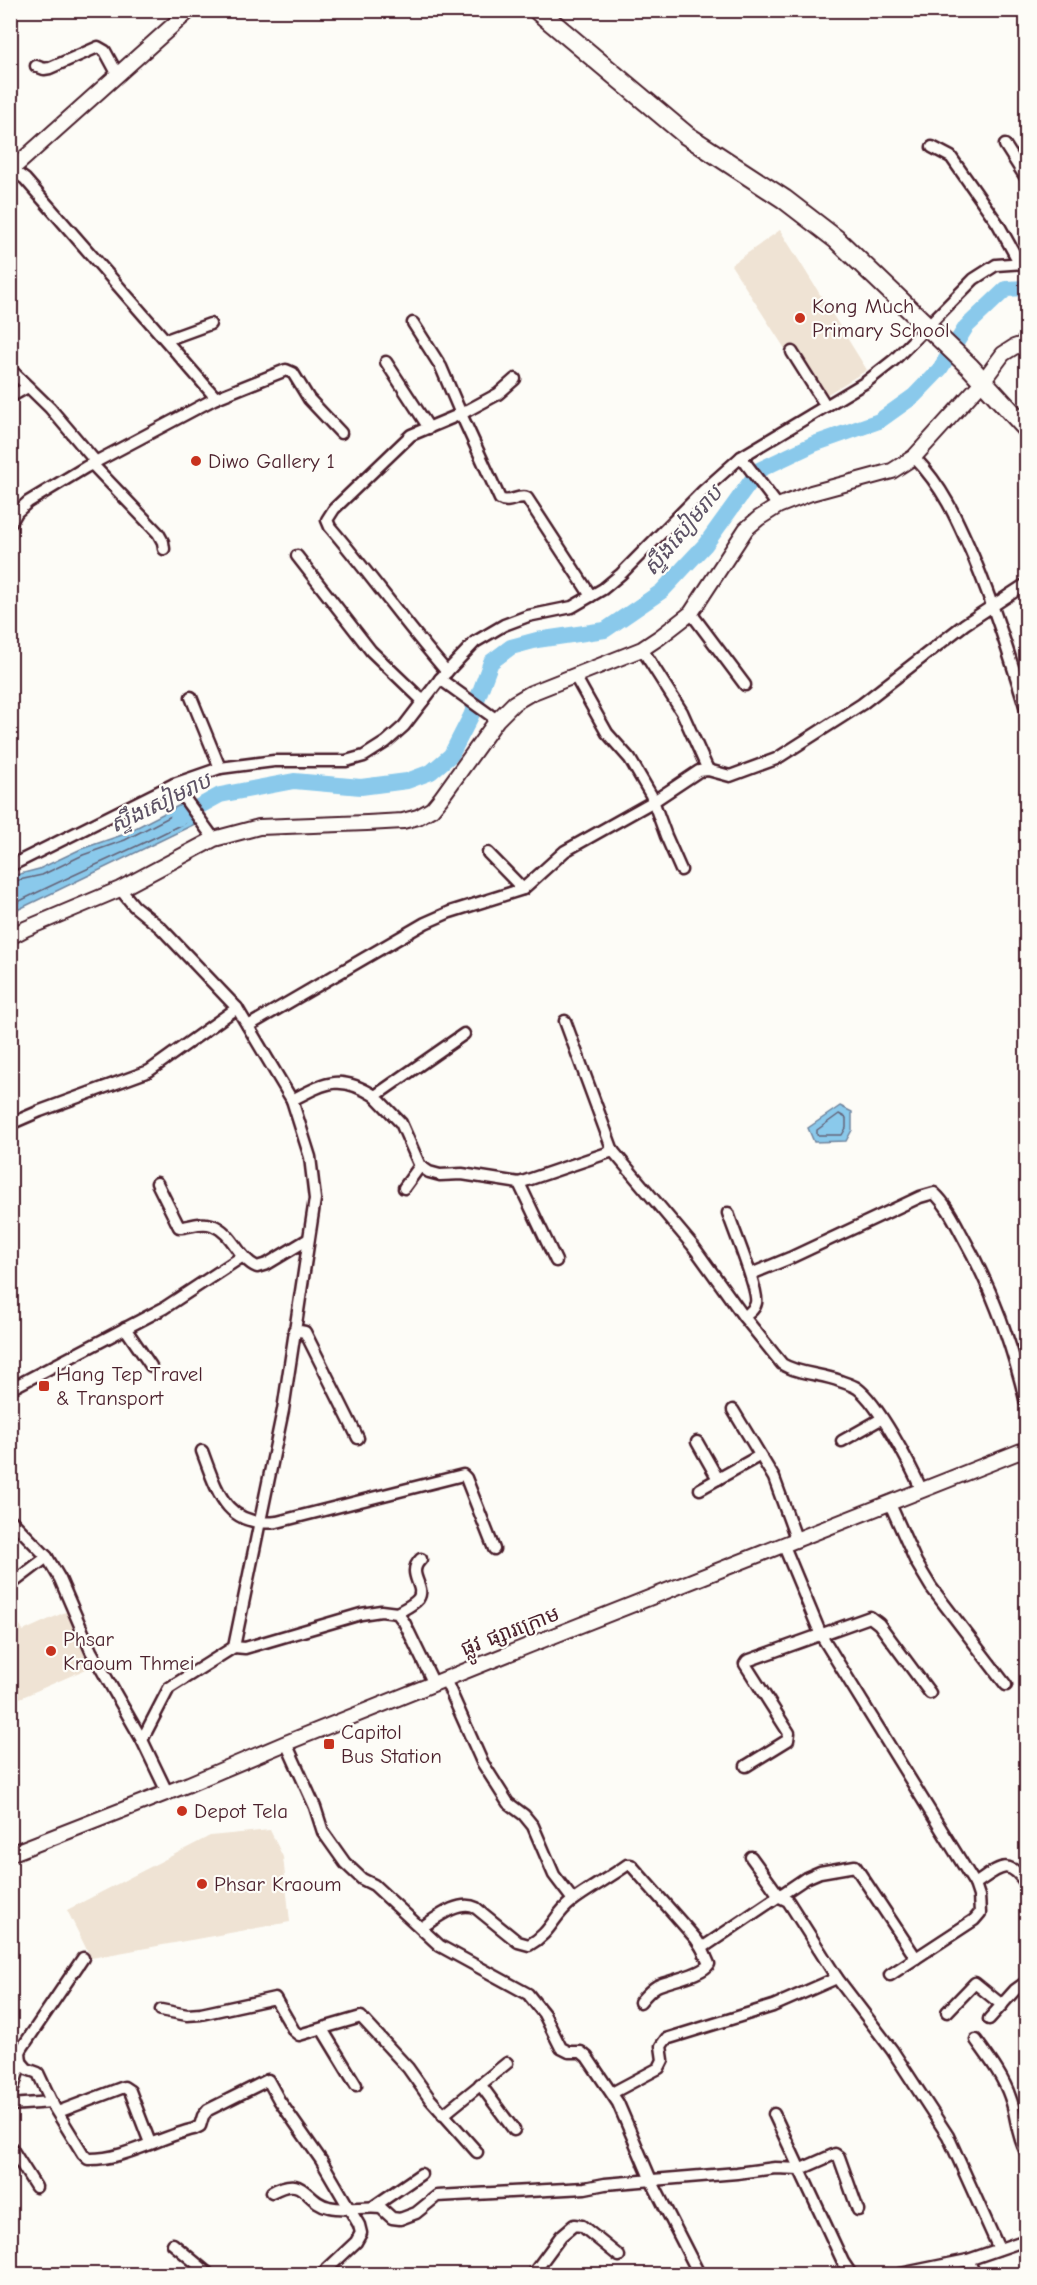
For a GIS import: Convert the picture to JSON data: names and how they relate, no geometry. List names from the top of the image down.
{
  "streets": {
    "street": ["ផ្លូវ ផ្សារក្រោម"]
  },
  "water": ["ស្ទឹងសៀមរាប"],
  "places": {
    "other": [
      "Kong Much Primary School",
      "Diwo Gallery 1",
      "Phsar Kraoum Thmei",
      "Depot Tela",
      "Phsar Kraoum"
    ],
    "transit": ["Hang Tep Travel & Transport", "Capitol Bus Station"]
  }
}
